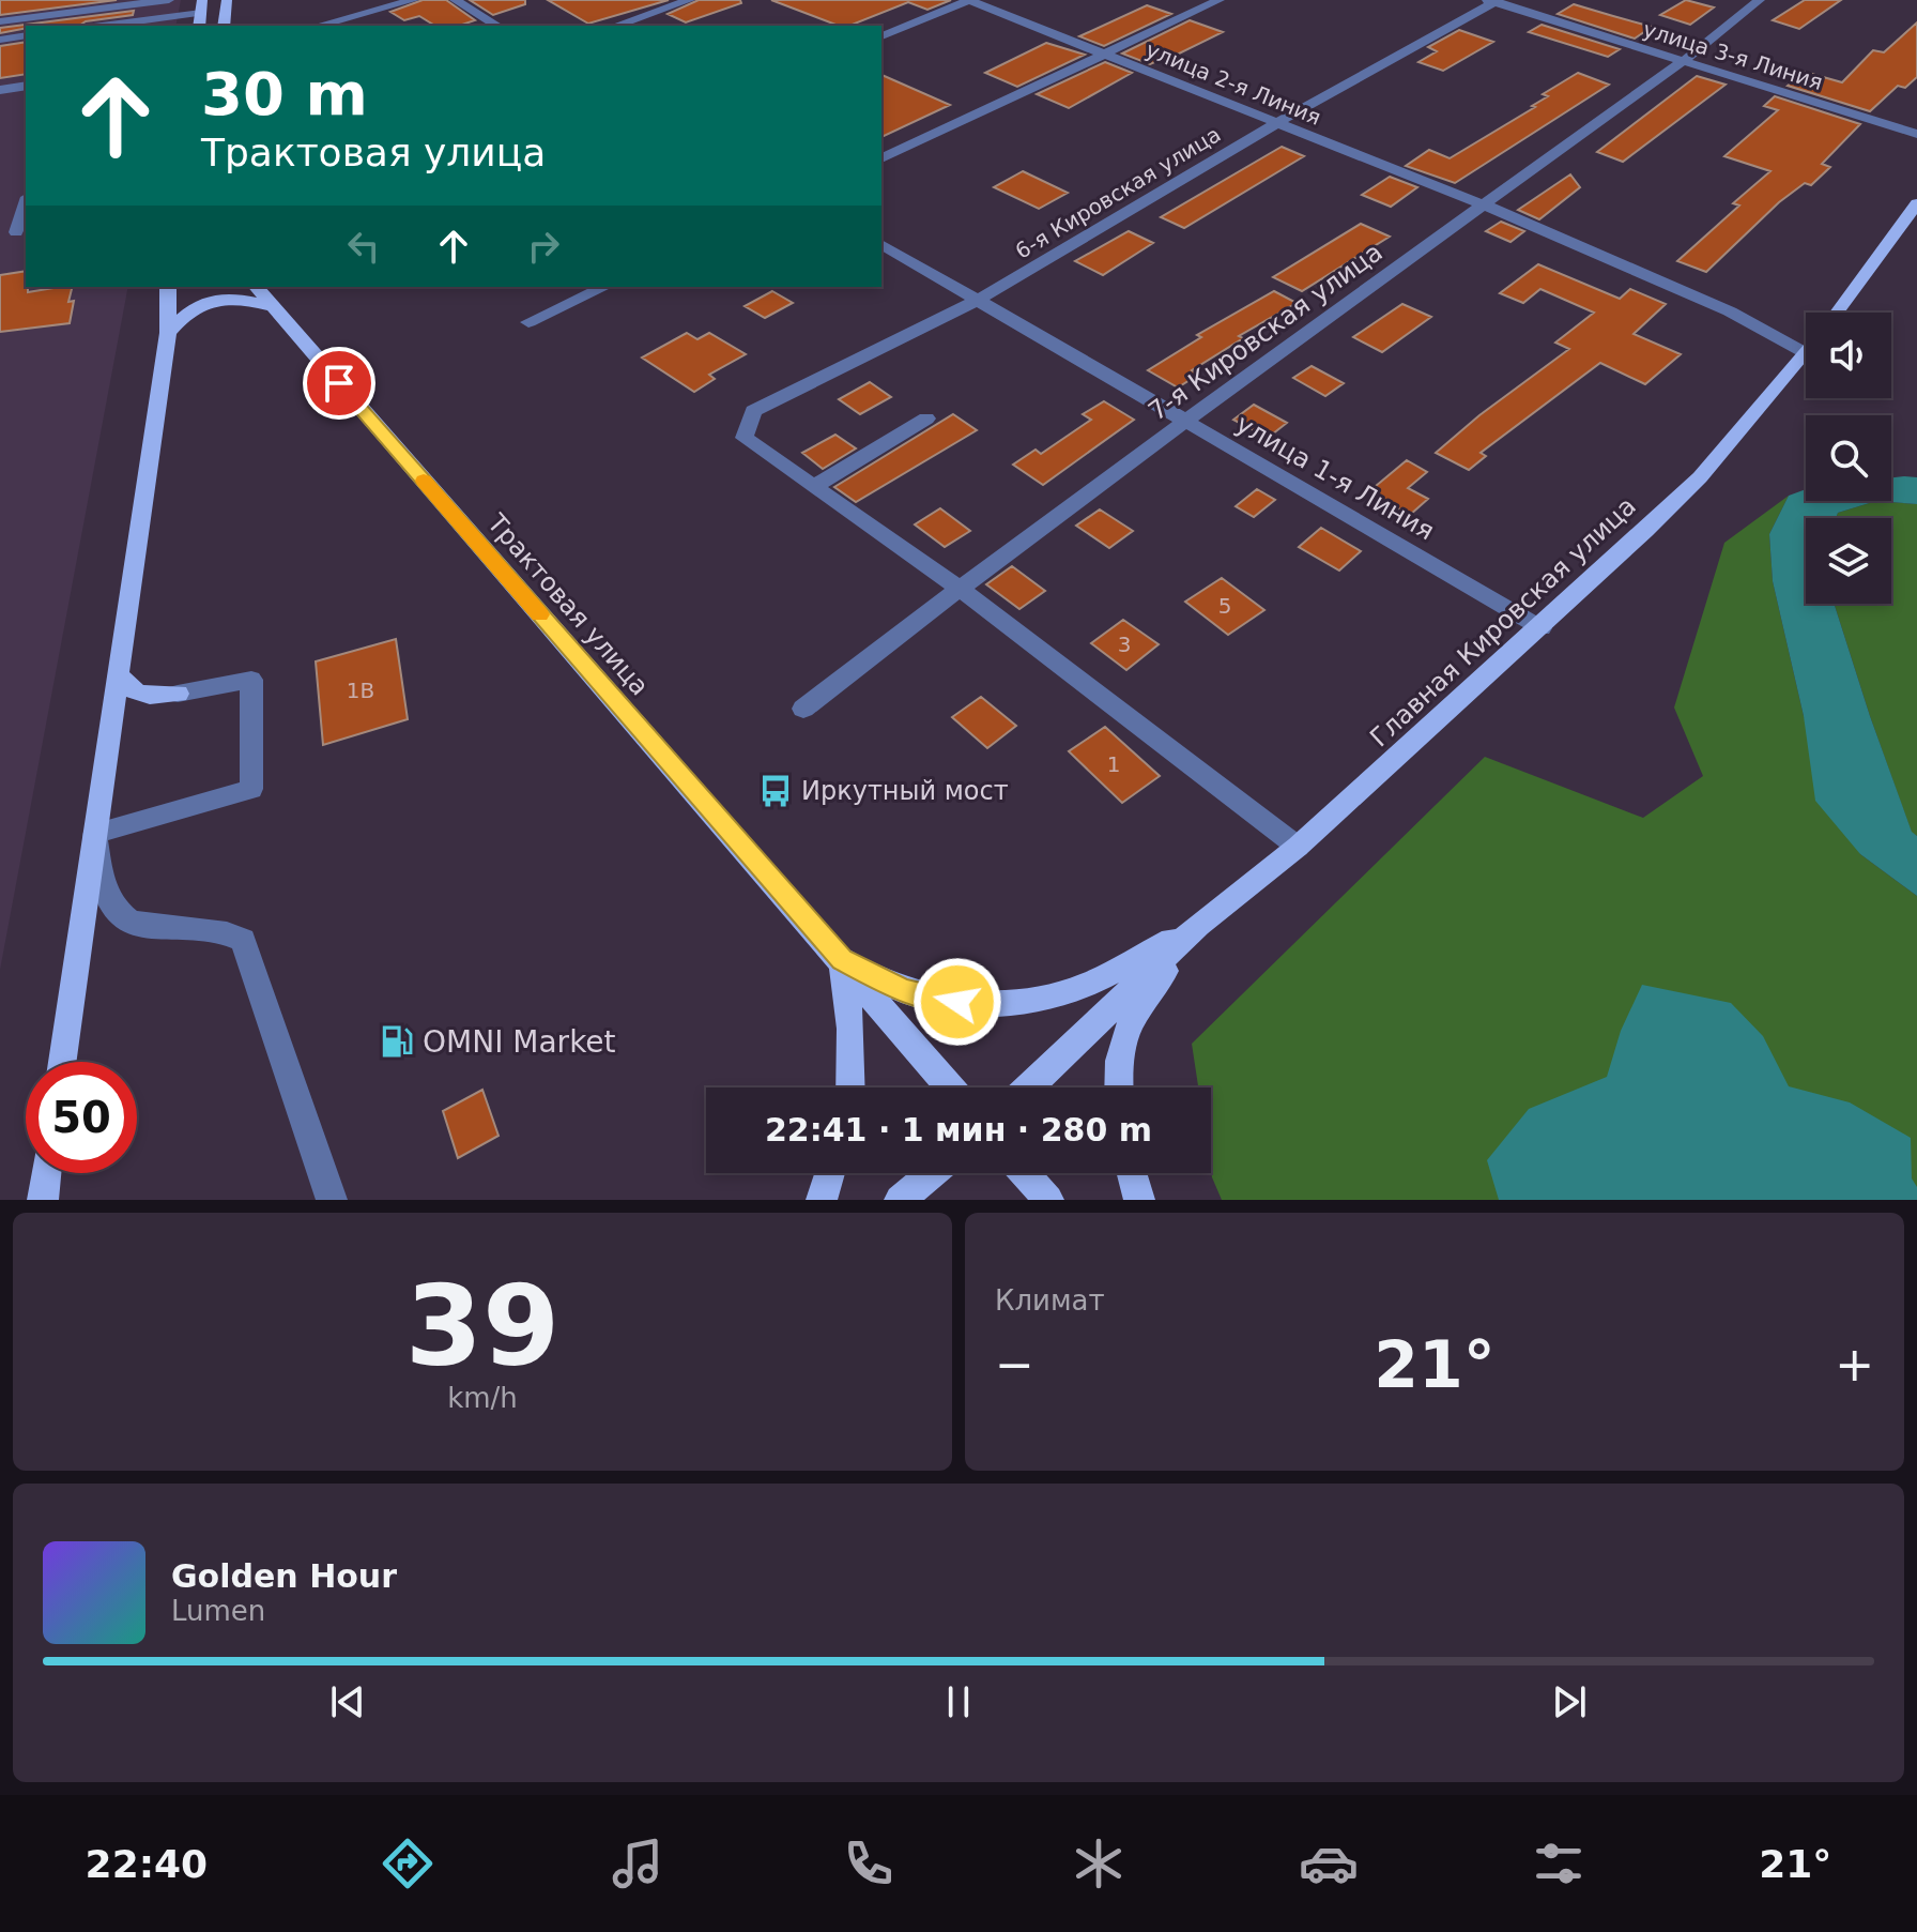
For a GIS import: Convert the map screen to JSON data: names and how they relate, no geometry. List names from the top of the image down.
{
  "streets": {
    "main road": ["Трактовая улица", "Главная Кировская улица"],
    "street": [
      "улица 3-я Линия",
      "улица 2-я Линия",
      "6-я Кировская улица",
      "7-я Кировская улица",
      "улица 1-я Линия"
    ]
  },
  "crossings": [
    ["улица 3-я Линия", "6-я Кировская улица"],
    ["улица 3-я Линия", "7-я Кировская улица"],
    ["улица 2-я Линия", "6-я Кировская улица"],
    ["улица 2-я Линия", "7-я Кировская улица"],
    ["улица 2-я Линия", "Главная Кировская улица"],
    ["6-я Кировская улица", "улица 1-я Линия"],
    ["7-я Кировская улица", "улица 1-я Линия"],
    ["улица 1-я Линия", "Главная Кировская улица"]
  ],
  "places": {
    "bus stop": ["Иркутный мост"],
    "fuel station": ["OMNI Market"]
  },
  "house_numbers": [
    "5",
    "3",
    "1В",
    "1"
  ],
  "page": {
    "turn": ["30 m", "Трактовая улица"],
    "limit": "50",
    "trip": "22:41 · 1 мин · 280 m",
    "tile": [
      ["39", "km/h"],
      "Климат"
    ],
    "heat": ["−", "21°", "+"],
    "song": ["Golden Hour", "Lumen"],
    "tabs": ["22:40", "21°"]
  }
}
